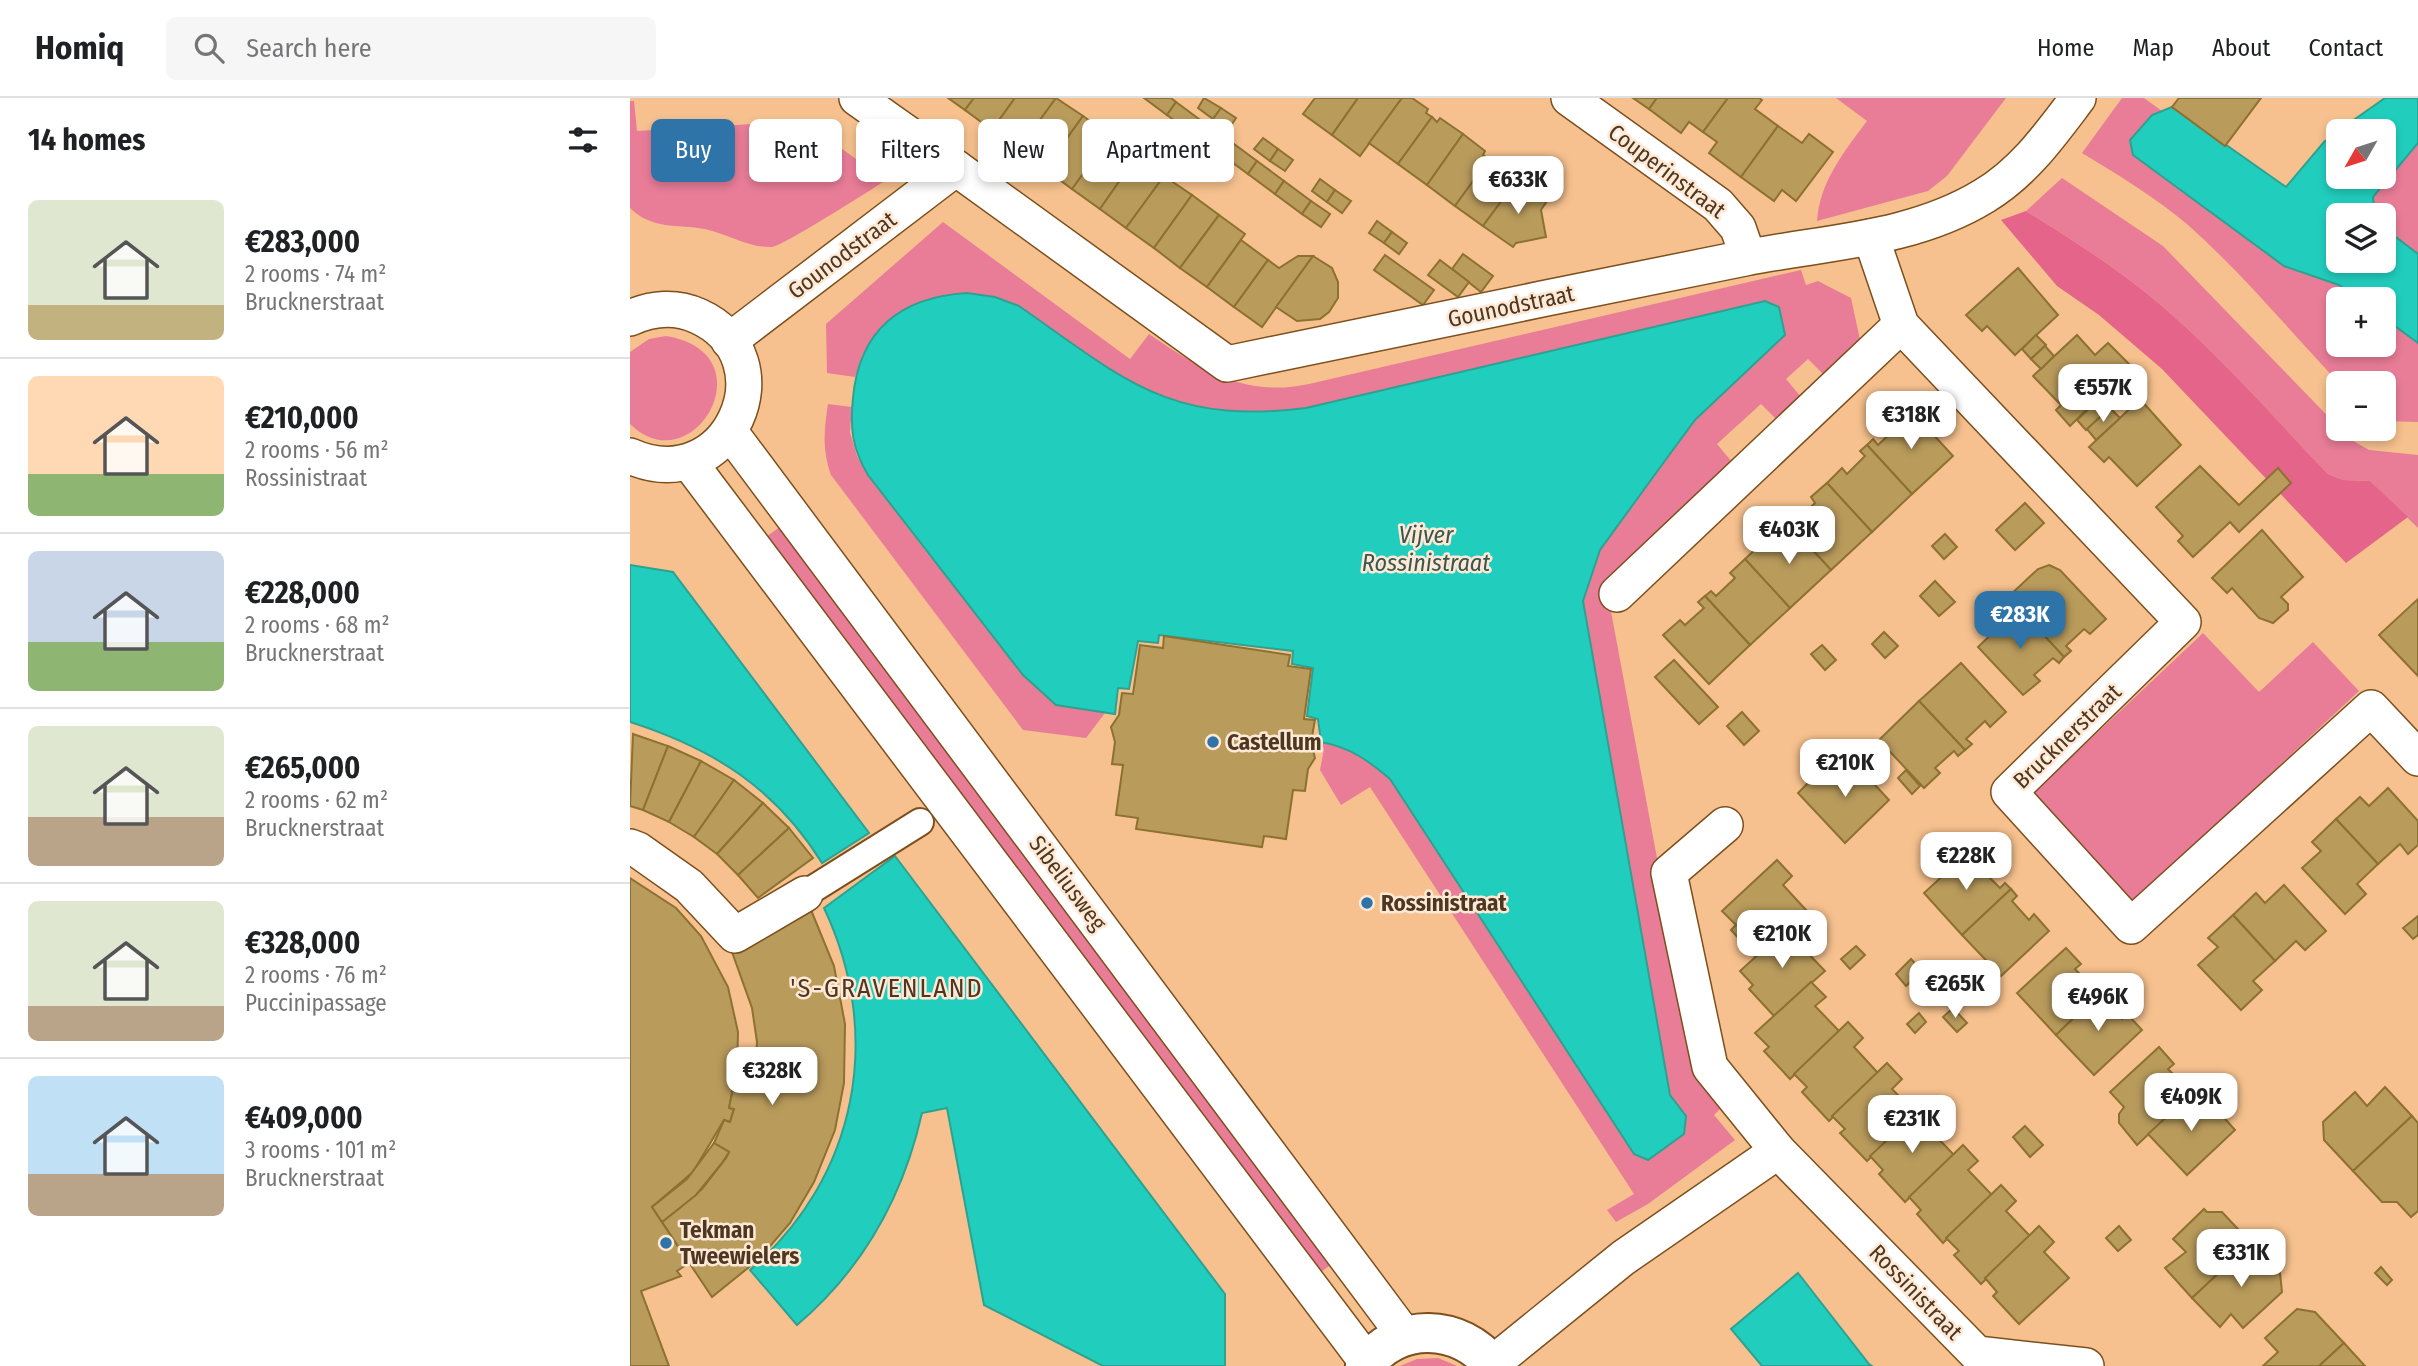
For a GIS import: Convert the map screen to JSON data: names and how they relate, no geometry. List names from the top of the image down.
{
  "streets": {
    "street": [
      "Couperinstraat",
      "Gounodstraat",
      "Brucknerstraat",
      "Sibeliusweg",
      "Rossinistraat"
    ]
  },
  "crossings": [
    ["Couperinstraat", "Gounodstraat"],
    ["Gounodstraat", "Brucknerstraat"]
  ],
  "districts": ["'S-GRAVENLAND"],
  "water": ["Vijver Rossinistraat"],
  "places": ["Castellum", "Rossinistraat", "Tekman Tweewielers"],
  "north": "bottom left",
  "page": {
    "header": "Homiq",
    "search": "Search here",
    "nav": [
      "Home",
      "Map",
      "About",
      "Contact"
    ],
    "heading": "14 homes",
    "map_buttons": ["+", "−"],
    "chip": [
      "Buy",
      "Rent",
      "Filters",
      "New",
      "Apartment"
    ],
    "price": [
      "€633K",
      "€557K",
      "€318K",
      "€403K",
      "€283K",
      "€210K",
      "€228K",
      "€210K",
      "€265K",
      "€496K",
      "€328K",
      "€409K",
      "€231K",
      "€331K"
    ],
    "list": [
      {
        "name": "€283,000",
        "note": "2 rooms · 74 m² · Brucknerstraat"
      },
      {
        "name": "€210,000",
        "note": "2 rooms · 56 m² · Rossinistraat"
      },
      {
        "name": "€228,000",
        "note": "2 rooms · 68 m² · Brucknerstraat"
      },
      {
        "name": "€265,000",
        "note": "2 rooms · 62 m² · Brucknerstraat"
      },
      {
        "name": "€328,000",
        "note": "2 rooms · 76 m² · Puccinipassage"
      },
      {
        "name": "€409,000",
        "note": "3 rooms · 101 m² · Brucknerstraat"
      }
    ]
  }
}
